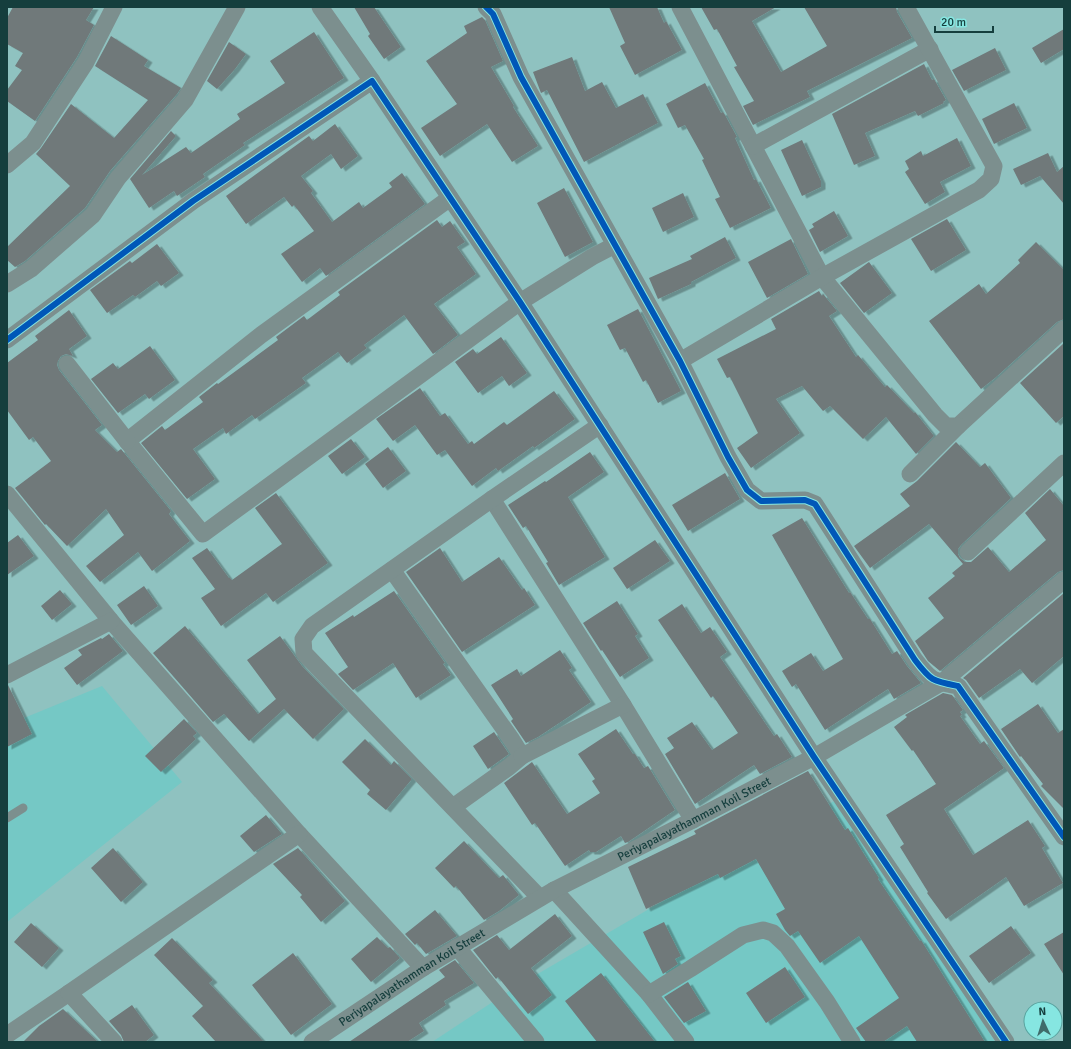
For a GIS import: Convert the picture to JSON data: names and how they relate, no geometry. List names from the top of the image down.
{
  "streets": {
    "street": ["Periyapalayathamman Koil Street"]
  },
  "scale_bar": "20 m",
  "north": "top"
}
